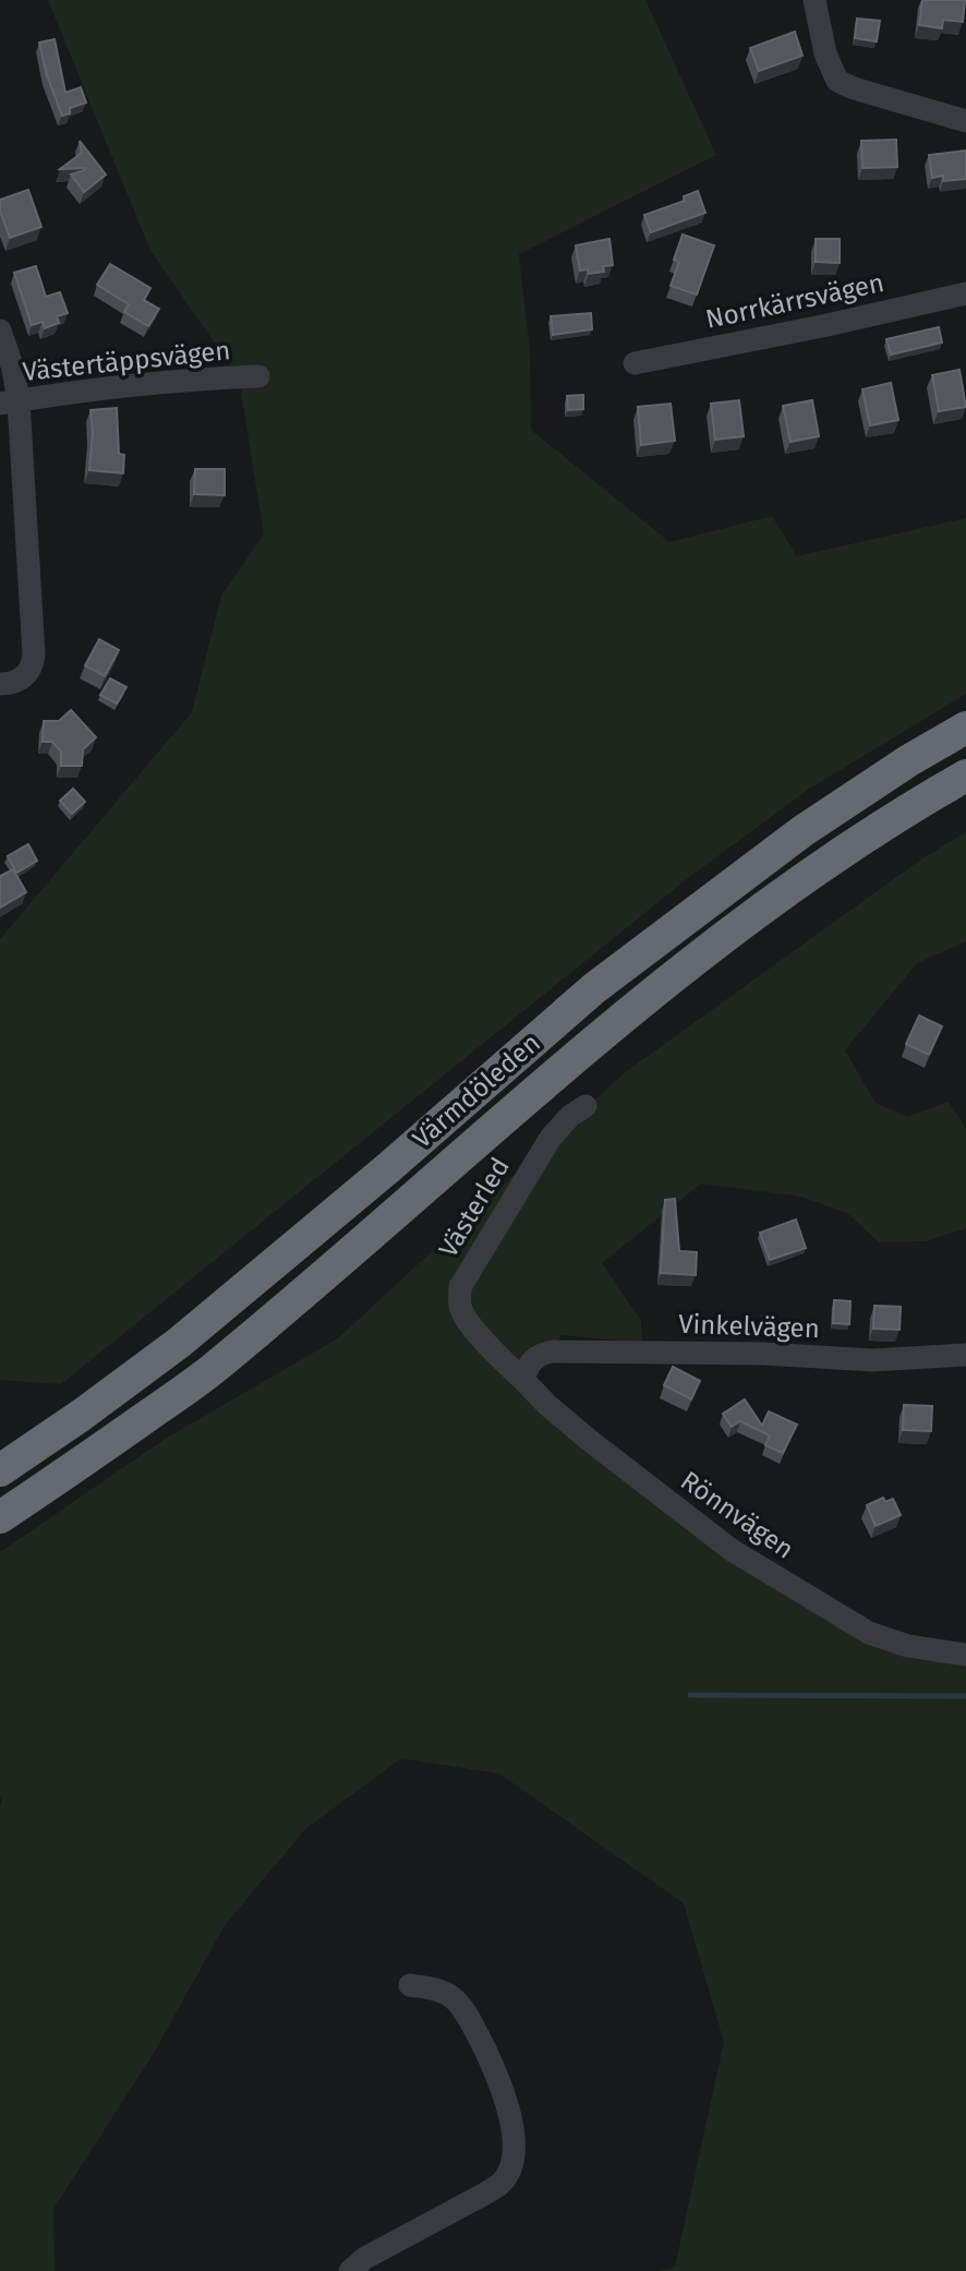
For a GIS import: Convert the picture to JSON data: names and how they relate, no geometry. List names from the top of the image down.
{
  "streets": {
    "highway": ["Värmdöleden"],
    "street": [
      "Norrkärrsvägen",
      "Västertäppsvägen",
      "Västerled",
      "Vinkelvägen",
      "Rönnvägen"
    ]
  },
  "crossings": [
    ["Västerled", "Vinkelvägen"],
    ["Västerled", "Rönnvägen"],
    ["Vinkelvägen", "Rönnvägen"]
  ]
}
